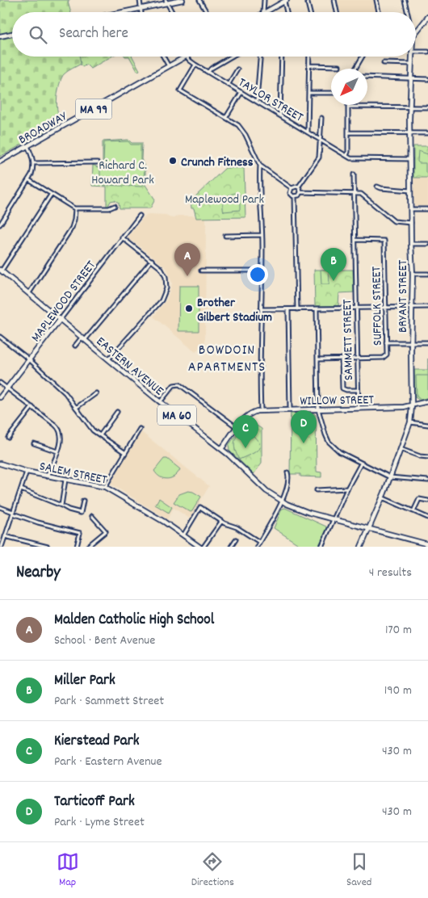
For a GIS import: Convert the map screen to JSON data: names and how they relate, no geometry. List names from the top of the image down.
{
  "streets": {
    "main road": [
      "MA 99",
      "BROADWAY",
      "BRYANT STREET",
      "MAPLEWOOD STREET",
      "EASTERN AVENUE",
      "WILLOW STREET",
      "MA 60",
      "SALEM STREET"
    ],
    "street": ["TAYLOR STREET", "SUFFOLK STREET", "SAMMETT STREET"]
  },
  "crossings": [
    ["TAYLOR STREET", "BROADWAY"],
    ["BRYANT STREET", "EASTERN AVENUE"],
    ["BRYANT STREET", "WILLOW STREET"],
    ["MAPLEWOOD STREET", "EASTERN AVENUE"],
    ["SUFFOLK STREET", "SAMMETT STREET"],
    ["SAMMETT STREET", "WILLOW STREET"]
  ],
  "districts": ["BOWDOIN APARTMENTS"],
  "parks": ["Richard C. Howard Park", "Maplewood Park"],
  "places": ["Crunch Fitness", "Brother Gilbert Stadium"],
  "north": "bottom left",
  "page": {
    "search": "Search here",
    "pins": [
      "A",
      "B",
      "D",
      "C"
    ],
    "heading": ["Nearby", "4 results"],
    "list": [
      {
        "mark": "A",
        "name": "Malden Catholic High School",
        "note": "School · Bent Avenue",
        "value": "170 m"
      },
      {
        "mark": "B",
        "name": "Miller Park",
        "note": "Park · Sammett Street",
        "value": "190 m"
      },
      {
        "mark": "C",
        "name": "Kierstead Park",
        "note": "Park · Eastern Avenue",
        "value": "430 m"
      },
      {
        "mark": "D",
        "name": "Tarticoff Park",
        "note": "Park · Lyme Street",
        "value": "430 m"
      }
    ],
    "nav": ["Map", "Directions", "Saved"]
  }
}
